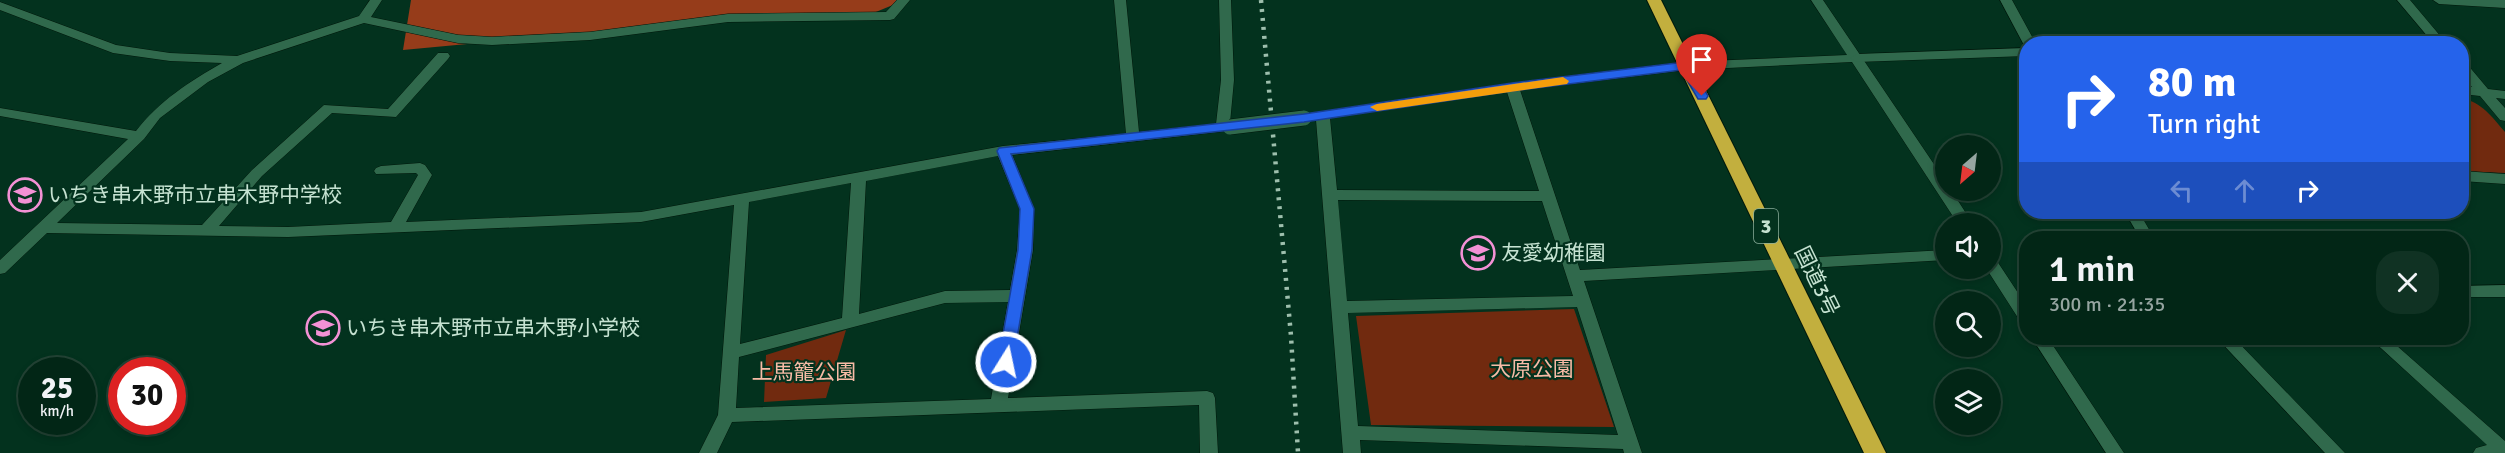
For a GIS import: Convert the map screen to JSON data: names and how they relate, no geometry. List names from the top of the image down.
{
  "streets": {
    "highway": ["3", "国道3号"]
  },
  "parks": ["大原公園", "上馬籠公園"],
  "places": {
    "school or university": ["いちき串木野市立串木野中学校", "友愛幼稚園", "いちき串木野市立串木野小学校"]
  },
  "north": "bottom left",
  "page": {
    "turn": ["80 m", "Turn right"],
    "heading": ["1 min", "300 m · 21:35"],
    "speed": "25 km/h",
    "limit": "30"
  }
}
